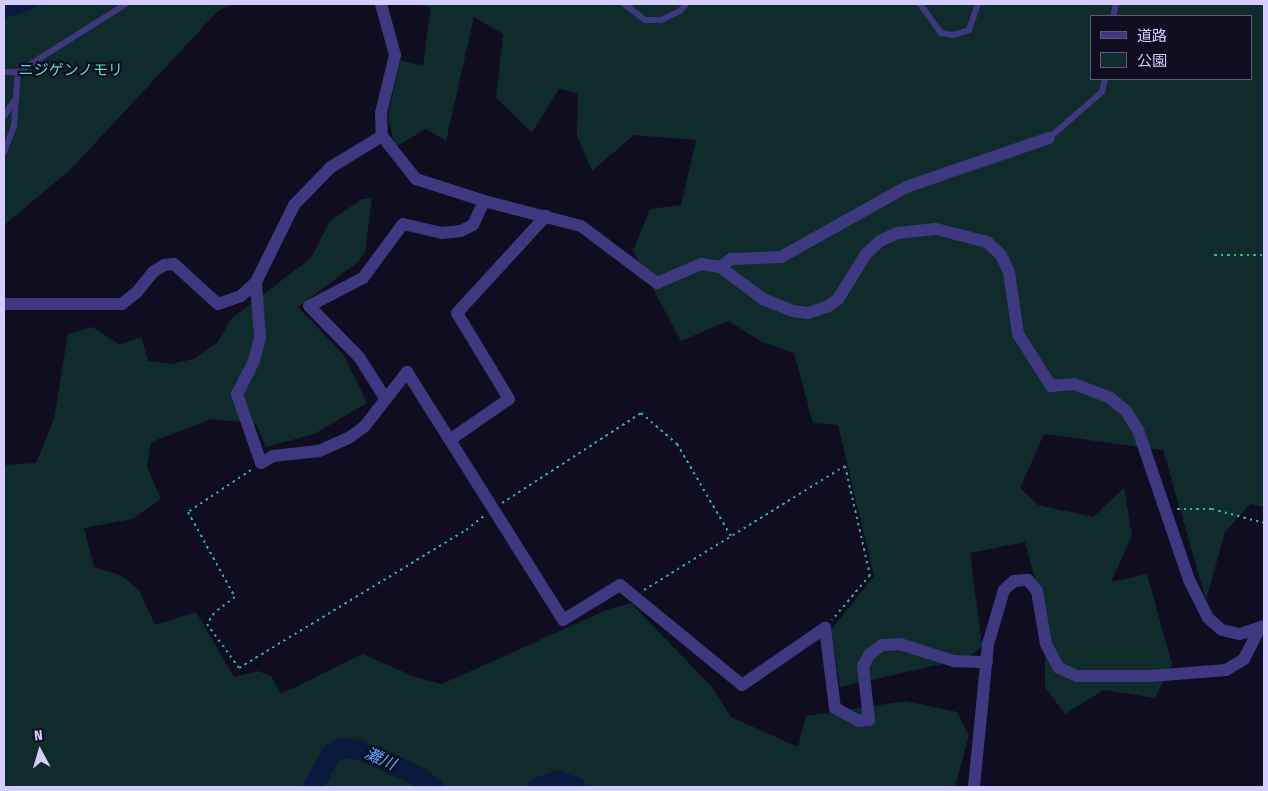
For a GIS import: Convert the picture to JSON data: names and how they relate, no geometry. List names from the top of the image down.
{
  "water": ["灘川"],
  "parks": ["ニジゲンノモリ"],
  "legend": ["道路", "公園"],
  "north": "top"
}
